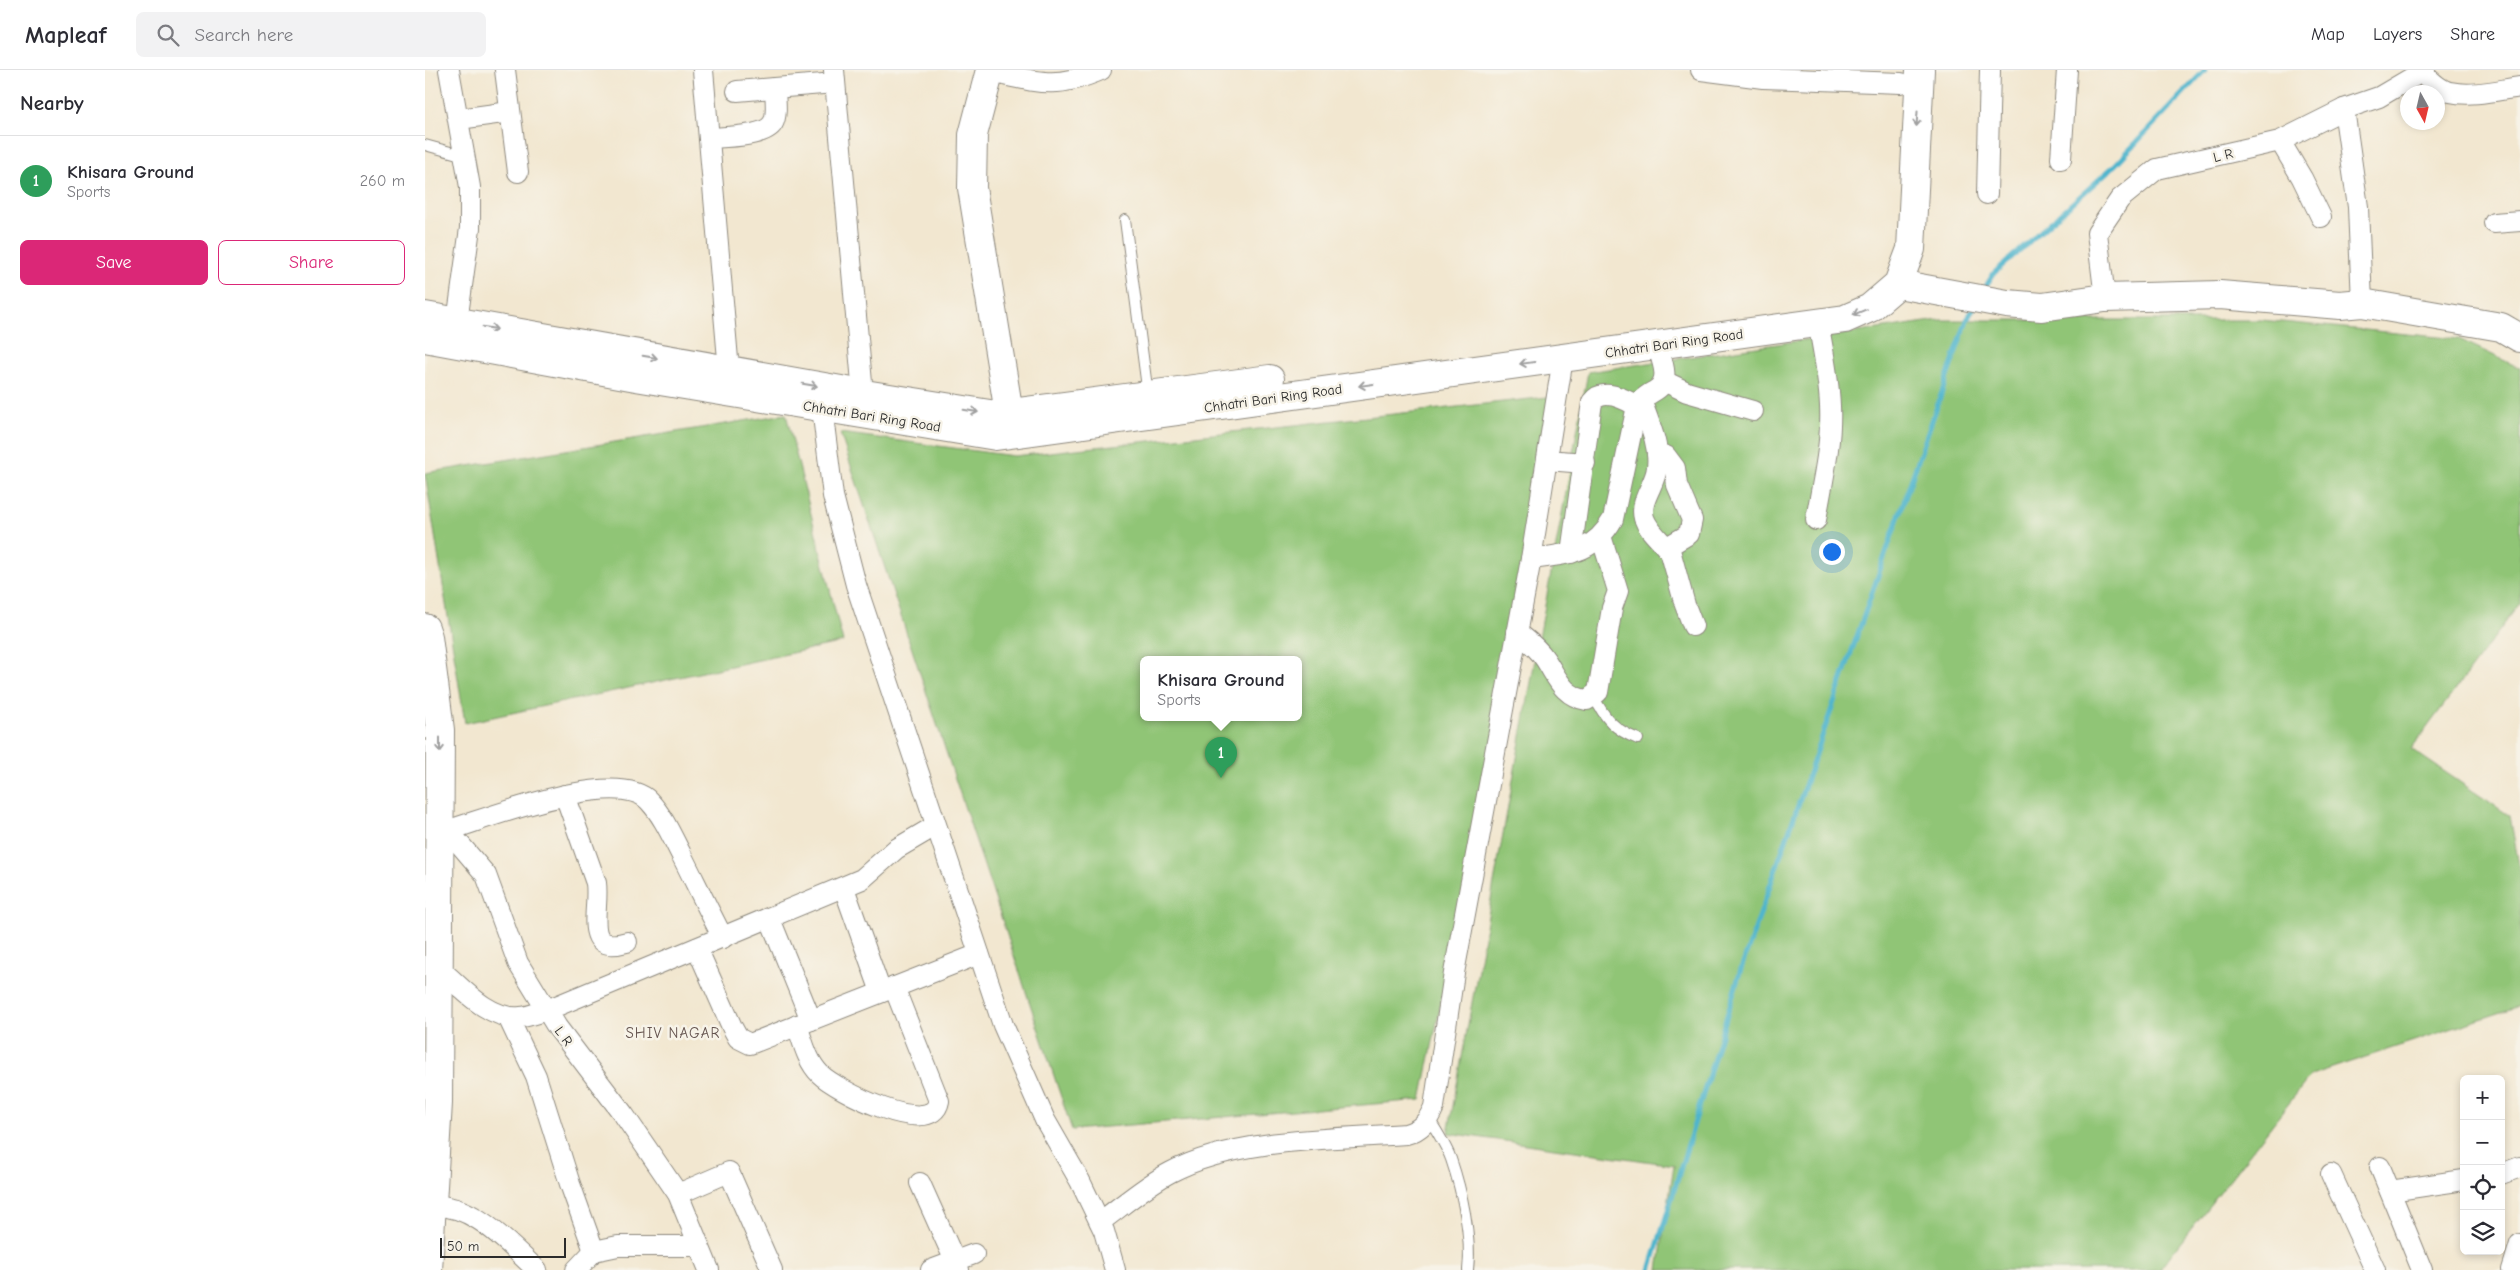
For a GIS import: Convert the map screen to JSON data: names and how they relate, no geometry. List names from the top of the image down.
{
  "streets": {
    "main road": ["Chhatri Bari Ring Road"],
    "street": ["L R"]
  },
  "districts": ["SHIV NAGAR"],
  "scale_bar": "50 m",
  "north": "bottom",
  "page": {
    "header": "Mapleaf",
    "search": "Search here",
    "nav": ["Map", "Layers", "Share"],
    "heading": "Nearby",
    "list": [
      {
        "mark": "1",
        "name": "Khisara Ground",
        "note": "Sports",
        "value": "260 m"
      }
    ],
    "buttons": ["Save", "Share"],
    "popup": ["Khisara Ground", "Sports"],
    "pins": "1",
    "map_buttons": ["+", "−"],
    "scale": "50 m"
  }
}
